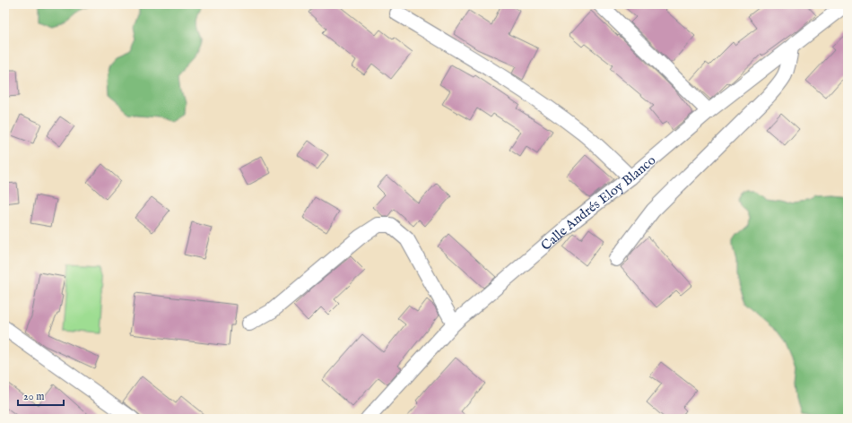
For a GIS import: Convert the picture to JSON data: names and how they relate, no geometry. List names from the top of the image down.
{
  "streets": {
    "street": ["Calle Andrés Eloy Blanco"]
  },
  "scale_bar": "20 m"
}
